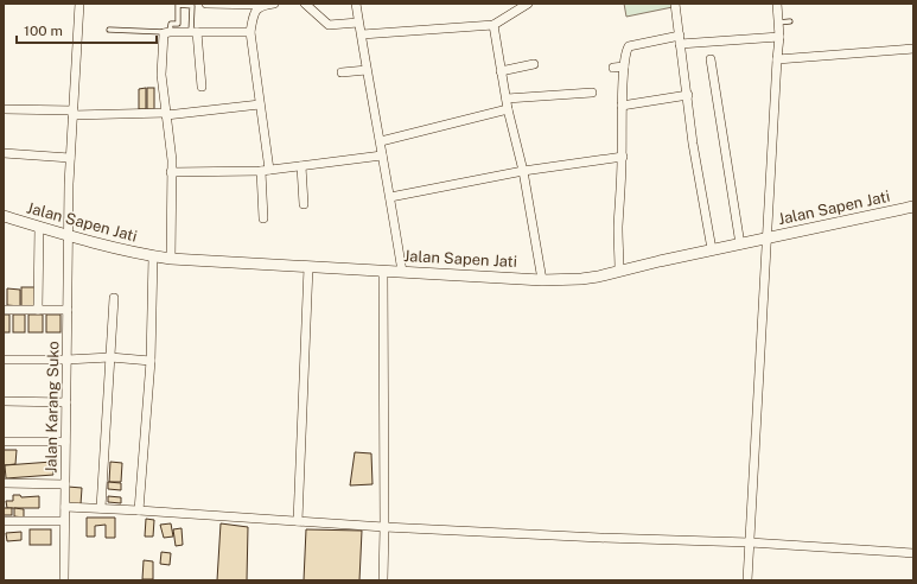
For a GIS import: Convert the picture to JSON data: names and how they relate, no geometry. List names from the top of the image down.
{
  "streets": {
    "street": ["Jalan Sapen Jati", "Jalan Karang Suko"]
  },
  "crossings": [
    ["Jalan Sapen Jati", "Jalan Karang Suko"]
  ],
  "scale_bar": "100 m"
}
